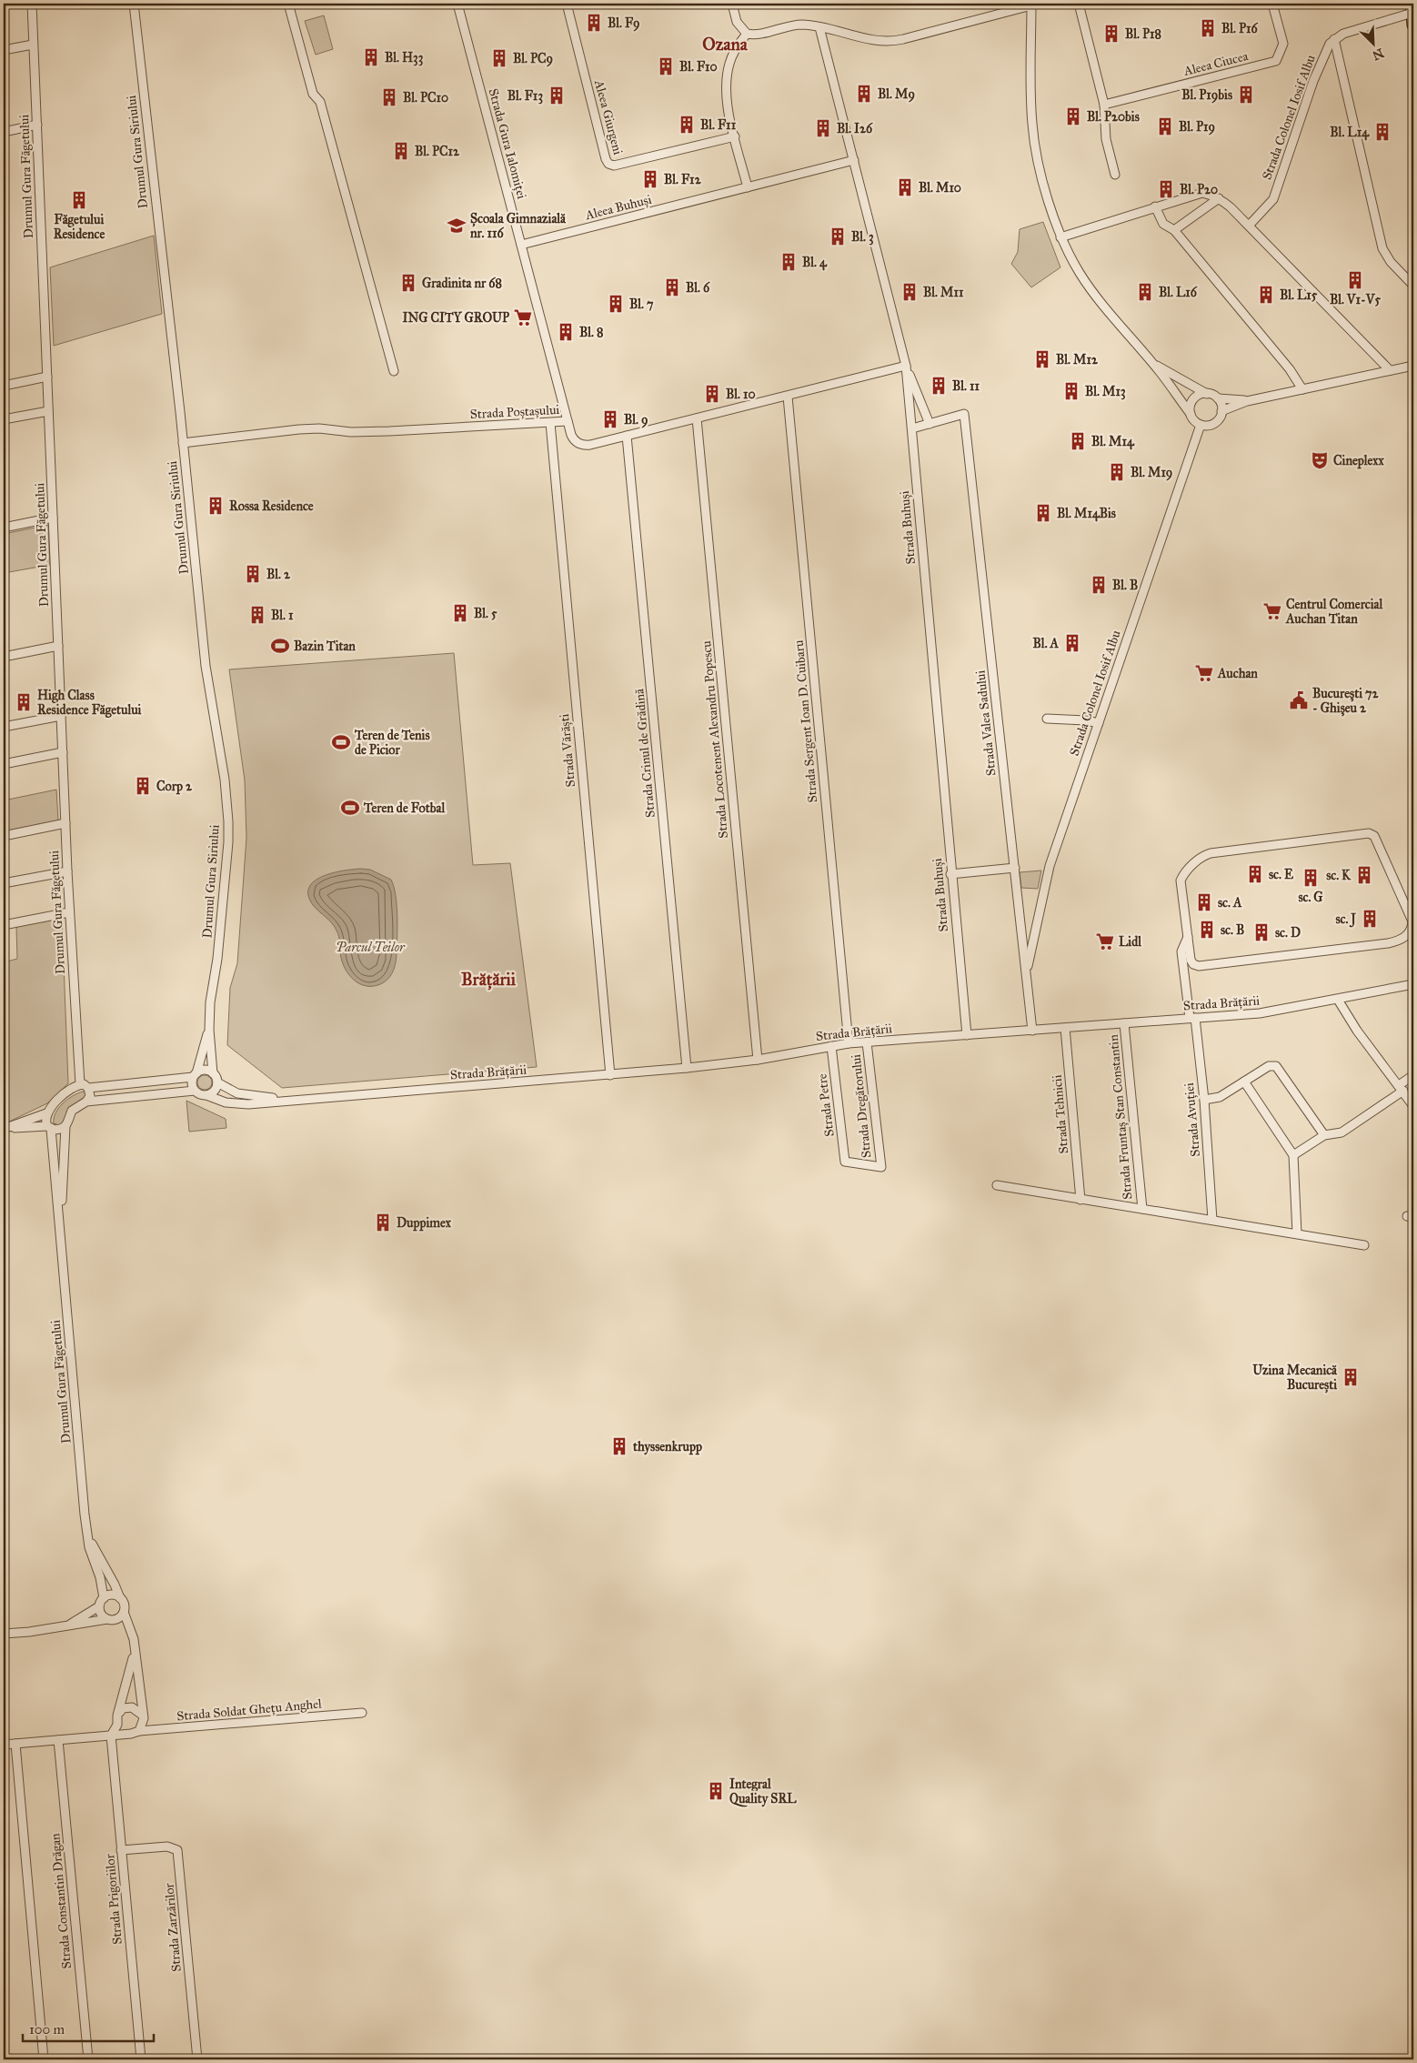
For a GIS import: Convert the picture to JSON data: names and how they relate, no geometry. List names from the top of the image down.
{
  "streets": {
    "street": [
      "Aleea Ciucea",
      "Aleea Giurgeni",
      "Strada Colonel Iosif Albu",
      "Strada Gura Ialomiței",
      "Drumul Gura Siriului",
      "Drumul Gura Făgetului",
      "Aleea Buhuși",
      "Strada Poștașului",
      "Strada Buhuși",
      "Strada Sergent Ioan D. Cuibaru",
      "Strada Valea Sadului",
      "Strada Locotenent Alexandru Popescu",
      "Strada Vărăști",
      "Strada Crinul de Grădină",
      "Strada Brățării",
      "Strada Petre",
      "Strada Dregătorului",
      "Strada Tehnicii",
      "Strada Fruntaș Stan Constantin",
      "Strada Avuției",
      "Strada Soldat Ghețu Anghel",
      "Strada Prigoriilor",
      "Strada Constantin Drăgan",
      "Strada Zarzărilor"
    ]
  },
  "crossings": [
    ["Strada Colonel Iosif Albu", "Strada Valea Sadului"],
    ["Strada Gura Ialomiței", "Aleea Buhuși"],
    ["Strada Gura Ialomiței", "Strada Poștașului"],
    ["Drumul Gura Siriului", "Strada Poștașului"],
    ["Drumul Gura Siriului", "Strada Brățării"],
    ["Aleea Buhuși", "Strada Buhuși"],
    ["Strada Poștașului", "Strada Buhuși"],
    ["Strada Poștașului", "Strada Sergent Ioan D. Cuibaru"],
    ["Strada Poștașului", "Strada Locotenent Alexandru Popescu"],
    ["Strada Poștașului", "Strada Vărăști"],
    ["Strada Poștașului", "Strada Crinul de Grădină"],
    ["Strada Buhuși", "Strada Brățării"],
    ["Strada Sergent Ioan D. Cuibaru", "Strada Brățării"],
    ["Strada Valea Sadului", "Strada Brățării"],
    ["Strada Locotenent Alexandru Popescu", "Strada Brățării"],
    ["Strada Vărăști", "Strada Brățării"],
    ["Strada Crinul de Grădină", "Strada Brățării"],
    ["Strada Brățării", "Strada Petre"],
    ["Strada Brățării", "Strada Dregătorului"],
    ["Strada Brățării", "Strada Tehnicii"],
    ["Strada Brățării", "Strada Fruntaș Stan Constantin"],
    ["Strada Brățării", "Strada Avuției"],
    ["Strada Petre", "Strada Dregătorului"],
    ["Strada Prigoriilor", "Strada Zarzărilor"]
  ],
  "districts": ["Ozana", "Brățării"],
  "parks": ["Parcul Teilor"],
  "places": {
    "building": [
      "Bl. F9",
      "Bl. P16",
      "Bl. P18",
      "Bl. H33",
      "Bl. PC9",
      "Bl. F10",
      "Bl. M9",
      "Bl. P19bis",
      "Bl. F13",
      "Bl. PC10",
      "Bl. P20bis",
      "Bl. F11",
      "Bl. P19",
      "Bl. I26",
      "Bl. L14",
      "Bl. PC12",
      "Bl. F12",
      "Bl. M10",
      "Bl. P20",
      "Făgetului Residence",
      "Bl. 3",
      "Bl. 4",
      "Bl. V1-V5",
      "Gradinita nr 68",
      "Bl. 6",
      "Bl. M11",
      "Bl. L16",
      "Bl. L15",
      "Bl. 7",
      "Bl. 8",
      "Bl. M12",
      "Bl. 11",
      "Bl. M13",
      "Bl. 10",
      "Bl. 9",
      "Bl. M14",
      "Bl. M19",
      "Rossa Residence",
      "Bl. M14Bis",
      "Bl. 2",
      "Bl. B",
      "Bl. 5",
      "Bl. 1",
      "Bl. A",
      "High Class Residence Făgetului",
      "Corp 2",
      "sc. E",
      "sc. K",
      "sc. G",
      "sc. A",
      "sc. J",
      "sc. B",
      "sc. D",
      "Duppimex",
      "Uzina Mecanică București",
      "thyssenkrupp",
      "Integral Quality SRL"
    ],
    "school or university": ["Școala Gimnazială nr. 116"],
    "supermarket": [
      "ING CITY GROUP",
      "Centrul Comercial Auchan Titan",
      "Auchan",
      "Lidl"
    ],
    "theatre": ["Cineplexx"],
    "sports": ["Bazin Titan", "Teren de Tenis de Picior", "Teren de Fotbal"],
    "public building": ["Bucureşti 72 - Ghişeu 2"]
  },
  "scale_bar": "100 m",
  "north": "bottom right"
}
